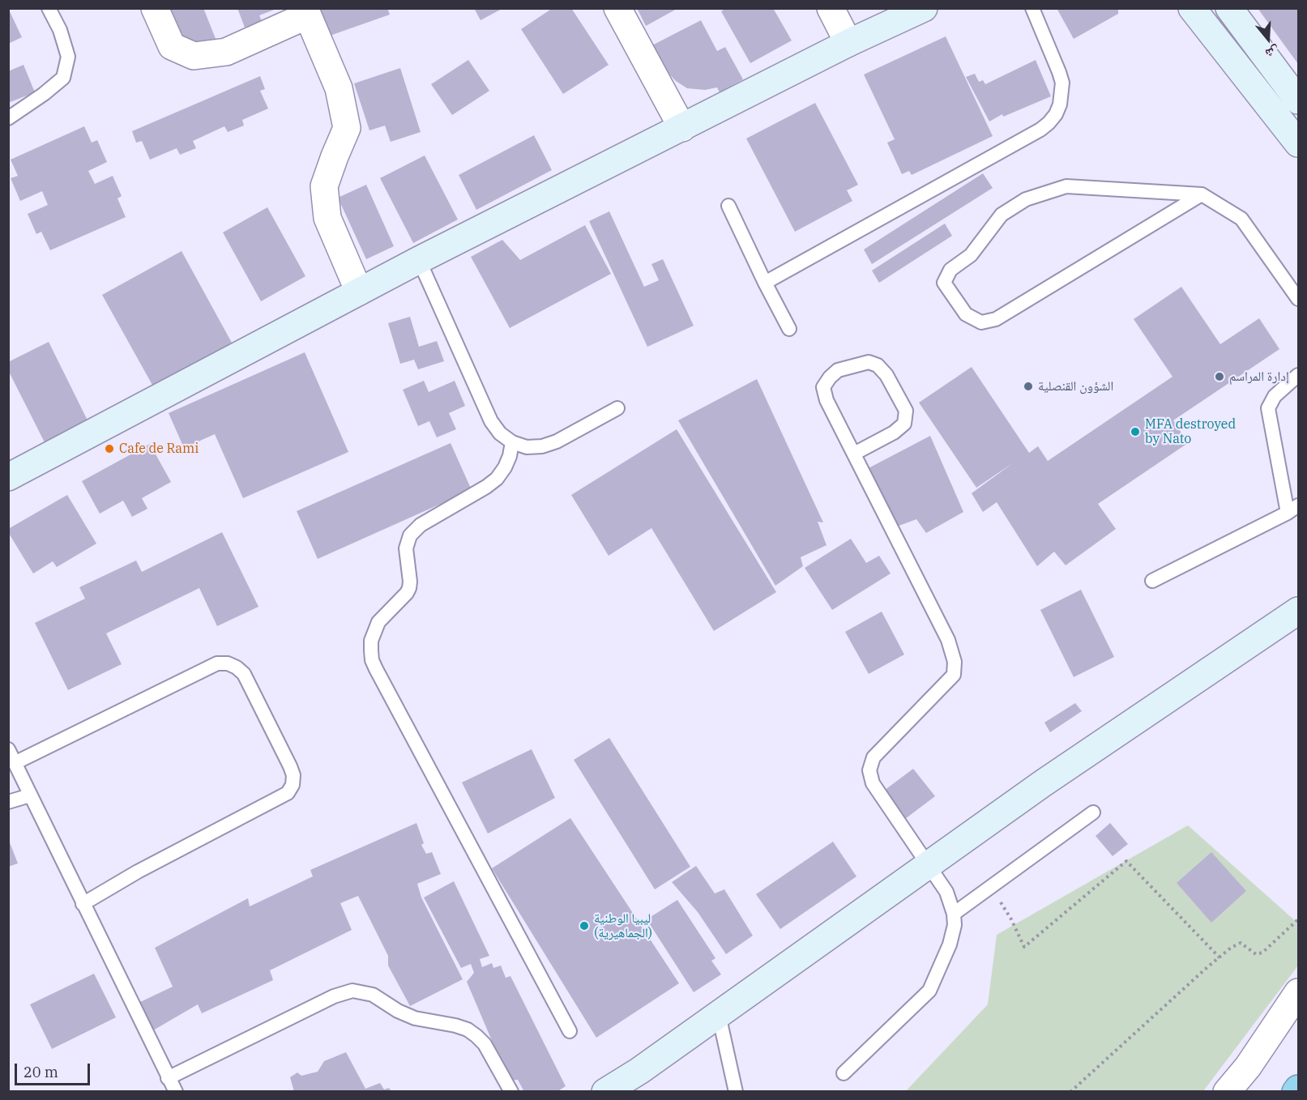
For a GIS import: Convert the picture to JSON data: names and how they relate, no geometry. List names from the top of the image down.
{
  "places": [
    "إدارة المراسم",
    "الشؤون القنصلية",
    "MFA destroyed by Nato",
    "Cafe de Rami",
    "ليبيا الوطنية (الجماهيرية)"
  ],
  "scale_bar": "20 m",
  "north": "bottom"
}
